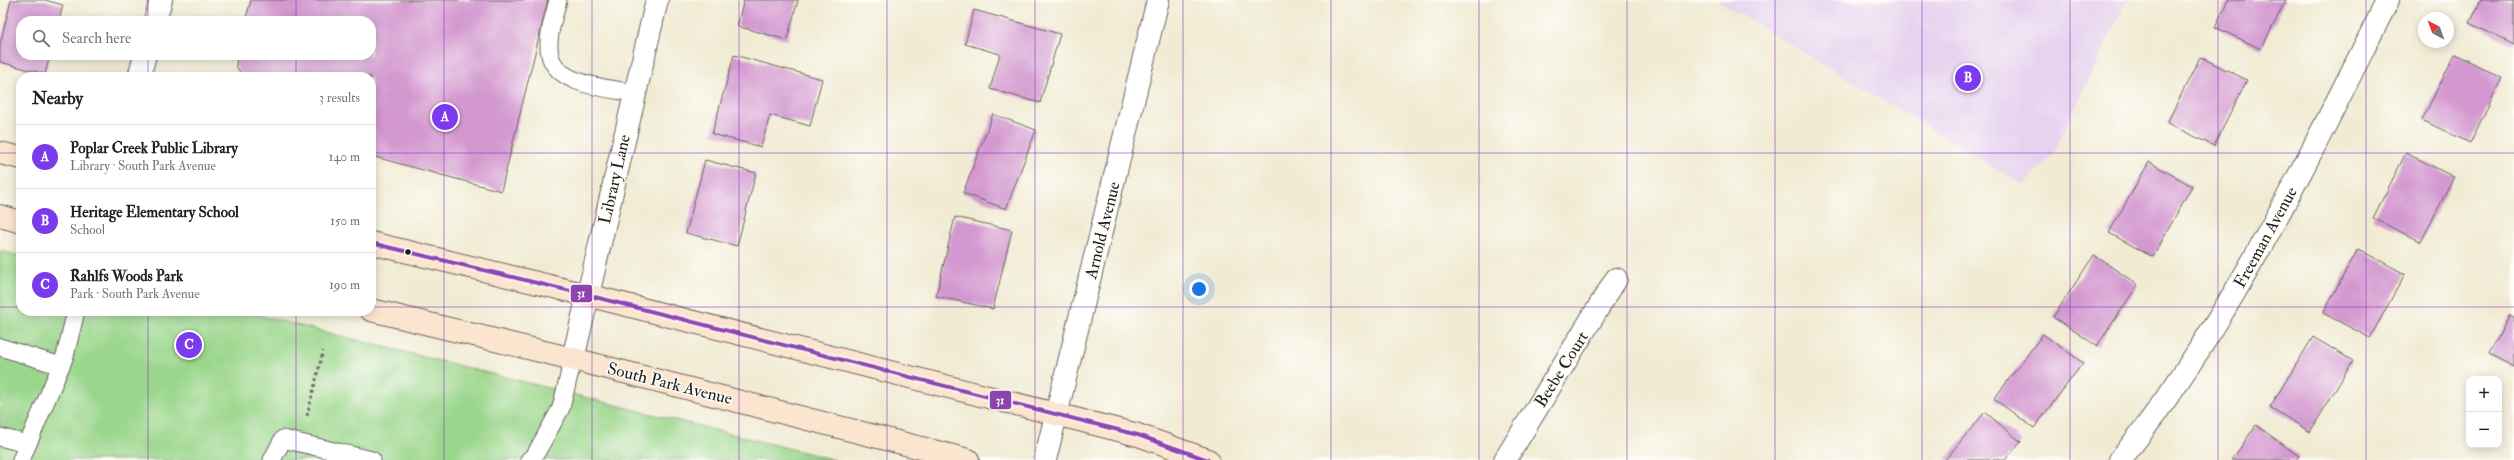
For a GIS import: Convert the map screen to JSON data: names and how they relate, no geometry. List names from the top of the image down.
{
  "streets": {
    "street": [
      "Library Lane",
      "Arnold Avenue",
      "Freeman Avenue",
      "Beebe Court",
      "South Park Avenue"
    ]
  },
  "crossings": [
    ["Library Lane", "South Park Avenue"]
  ],
  "lines": ["transit line 31"],
  "north": "top left",
  "page": {
    "search": "Search here",
    "pins": ["B", "A", "C"],
    "heading": ["Nearby", "3 results"],
    "list": [
      {
        "mark": "A",
        "name": "Poplar Creek Public Library",
        "note": "Library · South Park Avenue",
        "value": "140 m"
      },
      {
        "mark": "B",
        "name": "Heritage Elementary School",
        "note": "School",
        "value": "150 m"
      },
      {
        "mark": "C",
        "name": "Rahlfs Woods Park",
        "note": "Park · South Park Avenue",
        "value": "190 m"
      }
    ],
    "map_buttons": ["+", "−"]
  }
}
